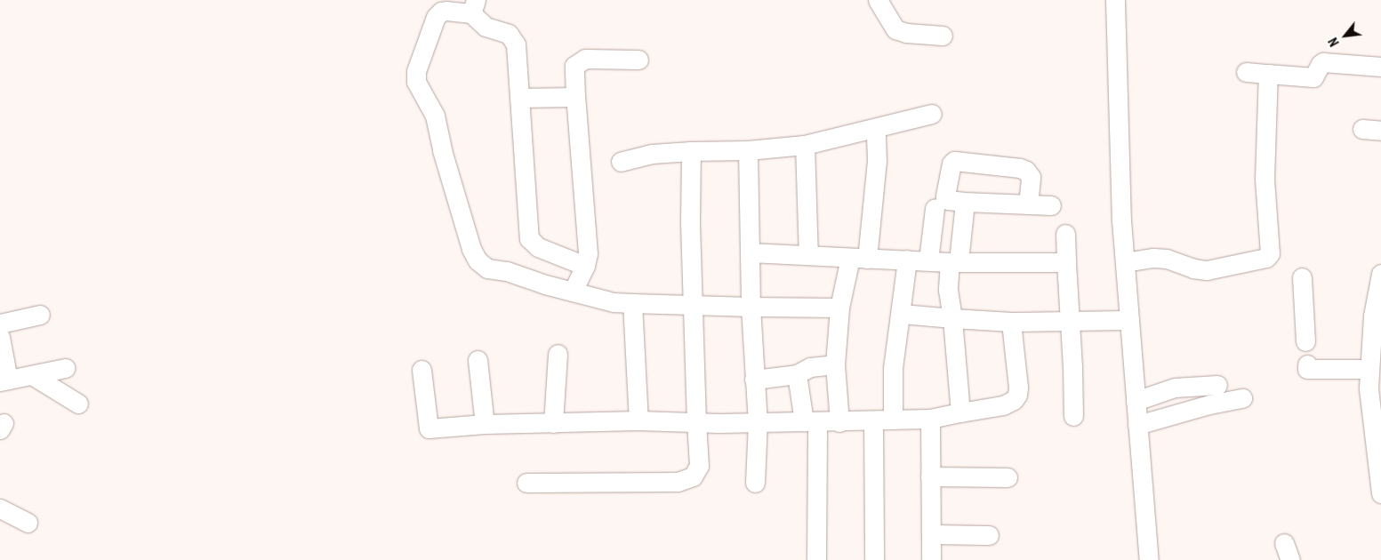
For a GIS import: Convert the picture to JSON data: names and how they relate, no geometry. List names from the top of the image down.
{
  "north": "bottom left"
}
